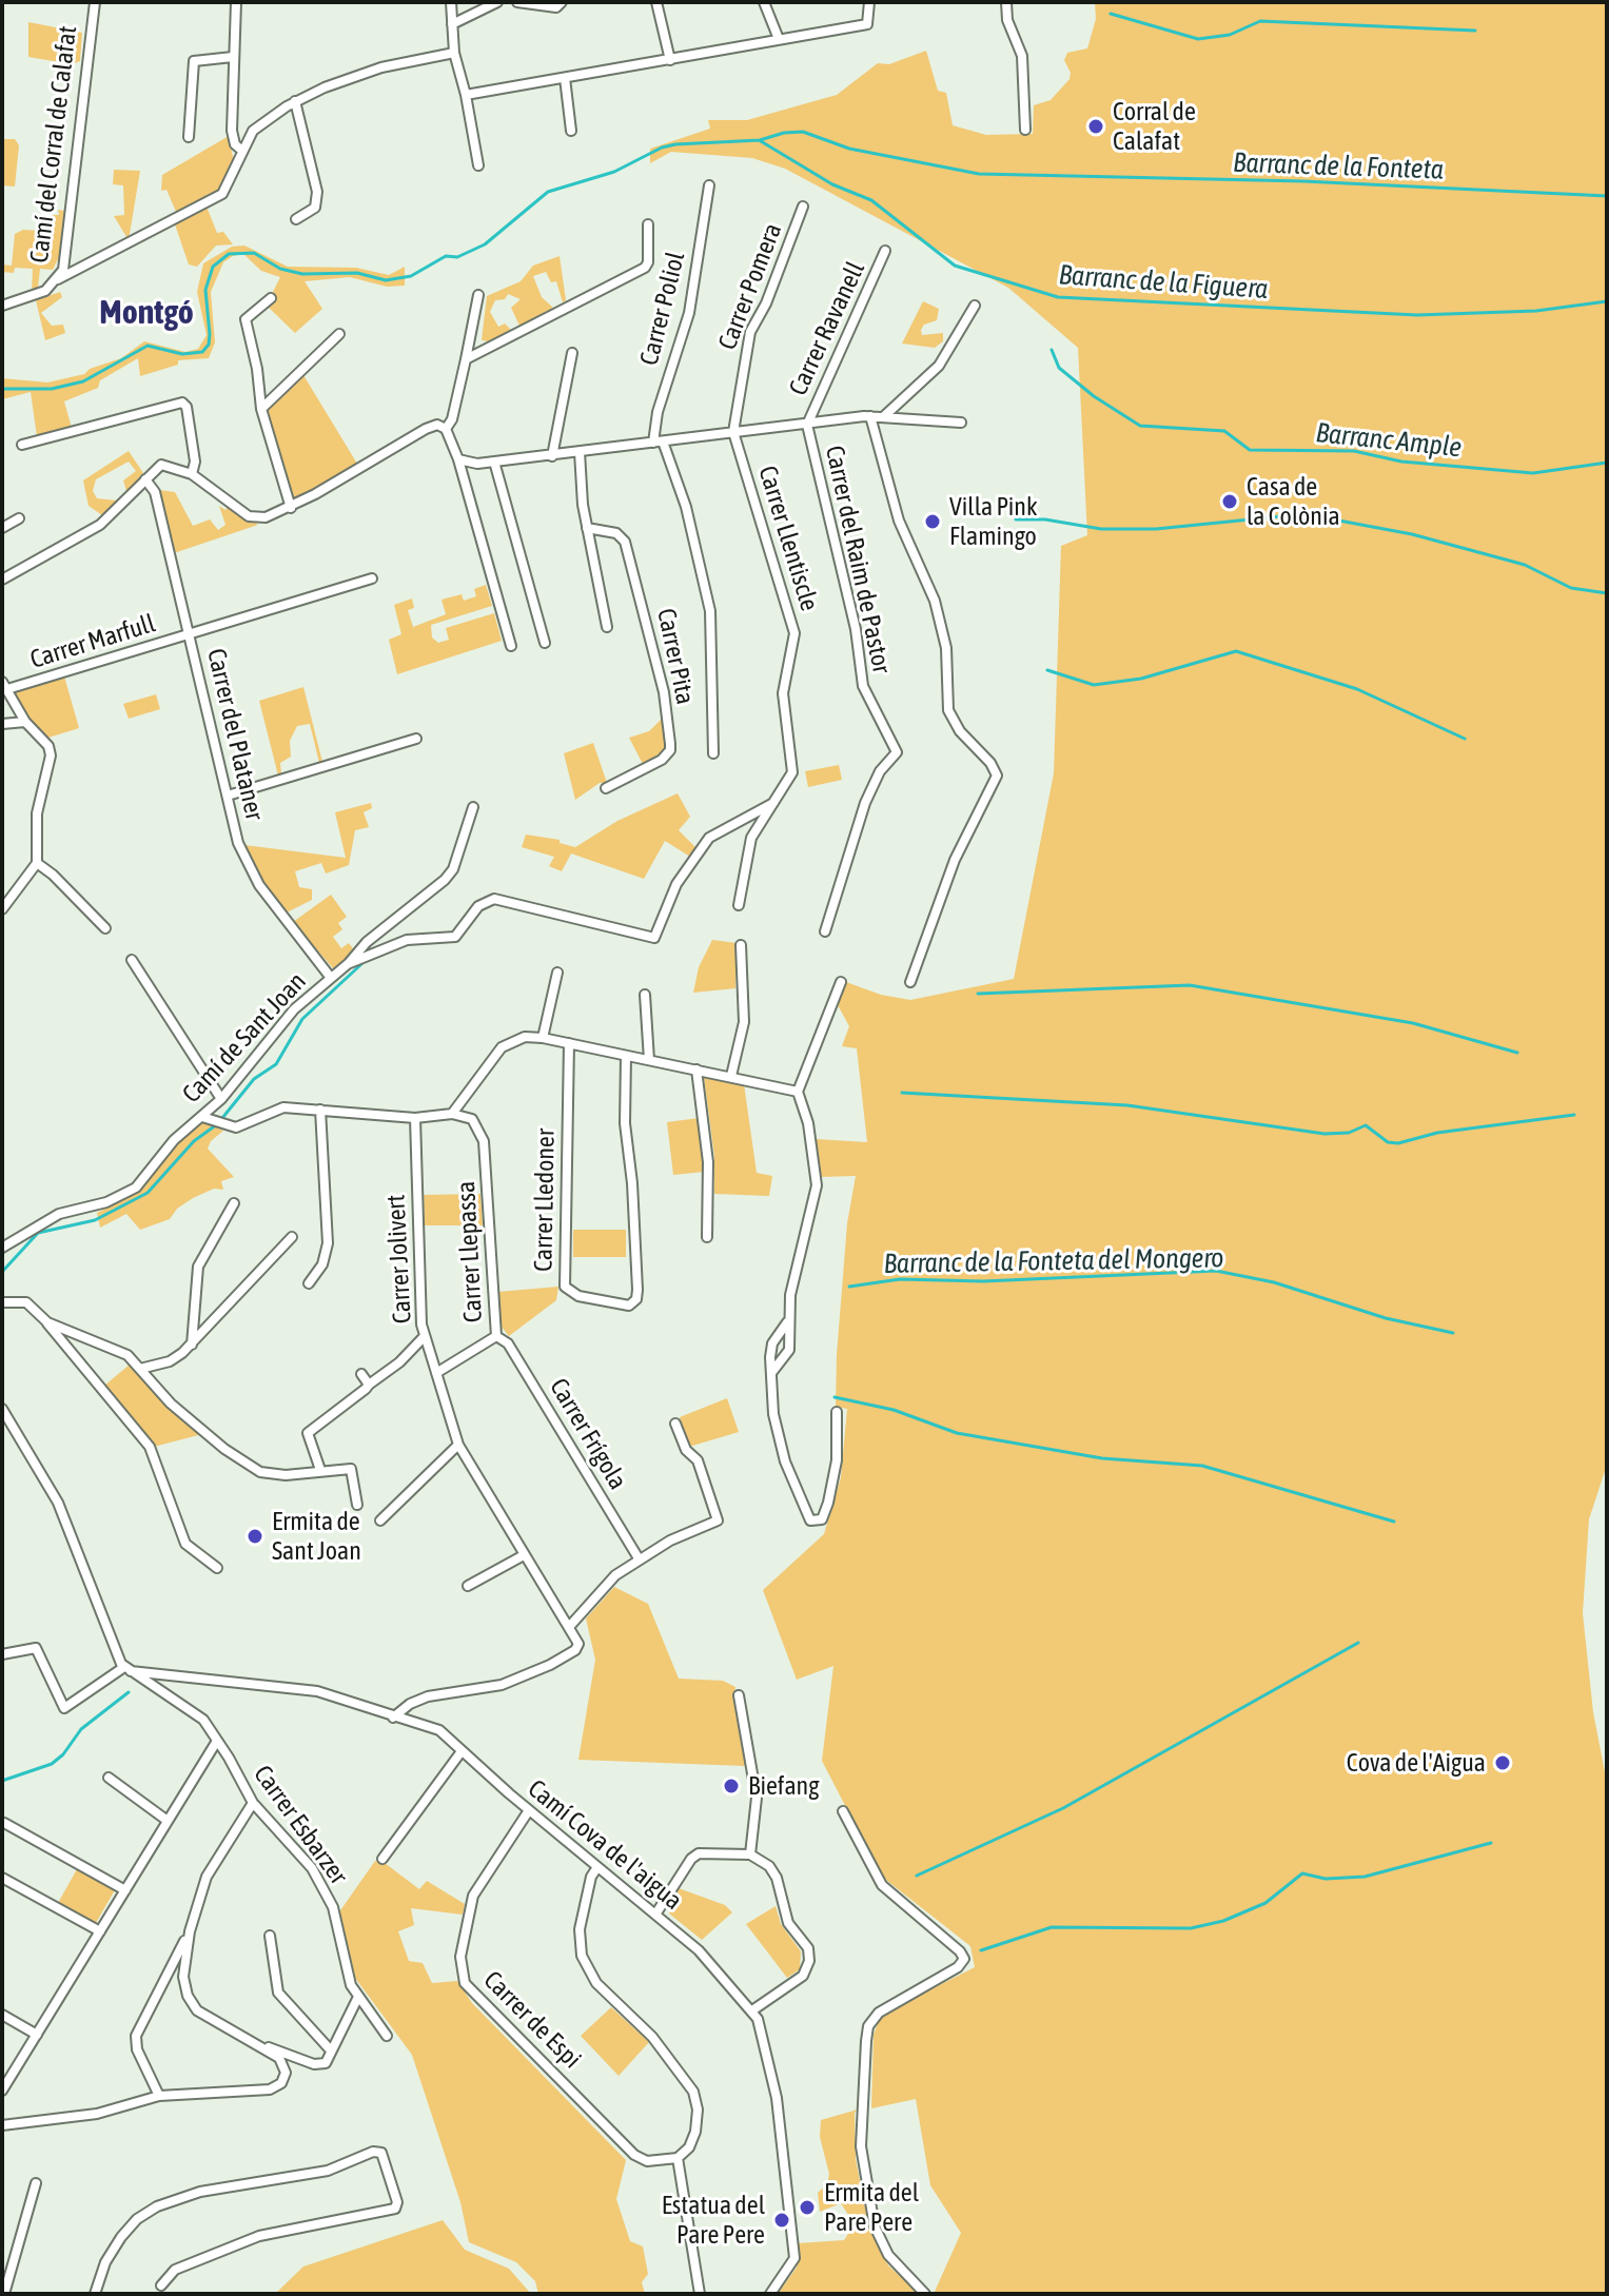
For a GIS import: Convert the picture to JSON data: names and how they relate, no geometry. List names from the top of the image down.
{
  "streets": {
    "street": [
      "Camí del Corral de Calafat",
      "Carrer Pomera",
      "Carrer Poliol",
      "Carrer Ravanell",
      "Carrer Llentiscle",
      "Carrer del Raim de Pastor",
      "Carrer Marfull",
      "Carrer Pita",
      "Carrer del Plataner",
      "Camí de Sant Joan",
      "Carrer Lledoner",
      "Carrer Llepassa",
      "Carrer Jolivert",
      "Carrer Frígola",
      "Carrer Esbarzer",
      "Camí Cova de l'aigua",
      "Carrer de Espi"
    ]
  },
  "crossings": [
    ["Carrer Pomera", "Carrer Llentiscle"],
    ["Carrer Ravanell", "Carrer del Raim de Pastor"],
    ["Carrer Marfull", "Carrer del Plataner"],
    ["Carrer del Plataner", "Camí de Sant Joan"],
    ["Carrer Llepassa", "Carrer Jolivert"],
    ["Carrer Llepassa", "Carrer Frígola"],
    ["Carrer Esbarzer", "Camí Cova de l'aigua"],
    ["Camí Cova de l'aigua", "Carrer de Espi"]
  ],
  "districts": ["Montgó"],
  "water": [
    "Barranc de la Fonteta",
    "Barranc de la Figuera",
    "Barranc Ample",
    "Barranc de la Fonteta del Mongero"
  ],
  "places": [
    "Corral de Calafat",
    "Casa de la Colònia",
    "Villa Pink Flamingo",
    "Ermita de Sant Joan",
    "Cova de l'Aigua",
    "Biefang",
    "Ermita del Pare Pere",
    "Estatua del Pare Pere"
  ]
}
